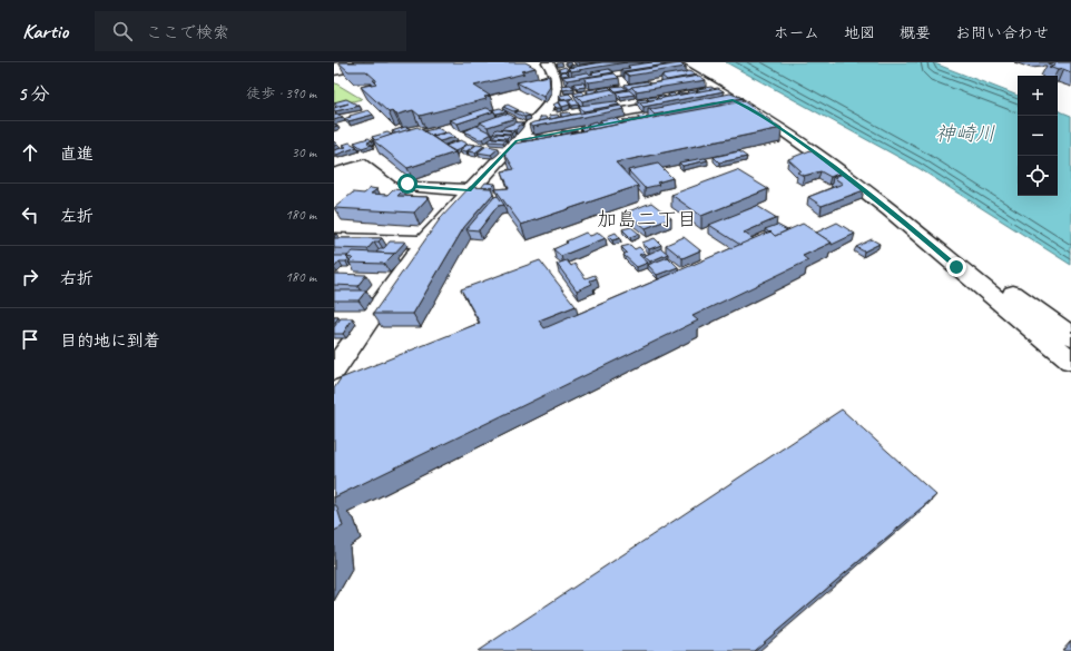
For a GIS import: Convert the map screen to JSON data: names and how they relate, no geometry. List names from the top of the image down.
{
  "districts": ["加島二丁目"],
  "water": ["神崎川"],
  "page": {
    "header": "Kartio",
    "search": "ここで検索",
    "nav": [
      "ホーム",
      "地図",
      "概要",
      "お問い合わせ"
    ],
    "heading": ["5 分", "徒歩 · 390 m"],
    "map_buttons": ["+", "−"],
    "list": [
      ["直進", "30 m"],
      ["左折", "180 m"],
      ["右折", "180 m"],
      "目的地に到着"
    ]
  }
}
